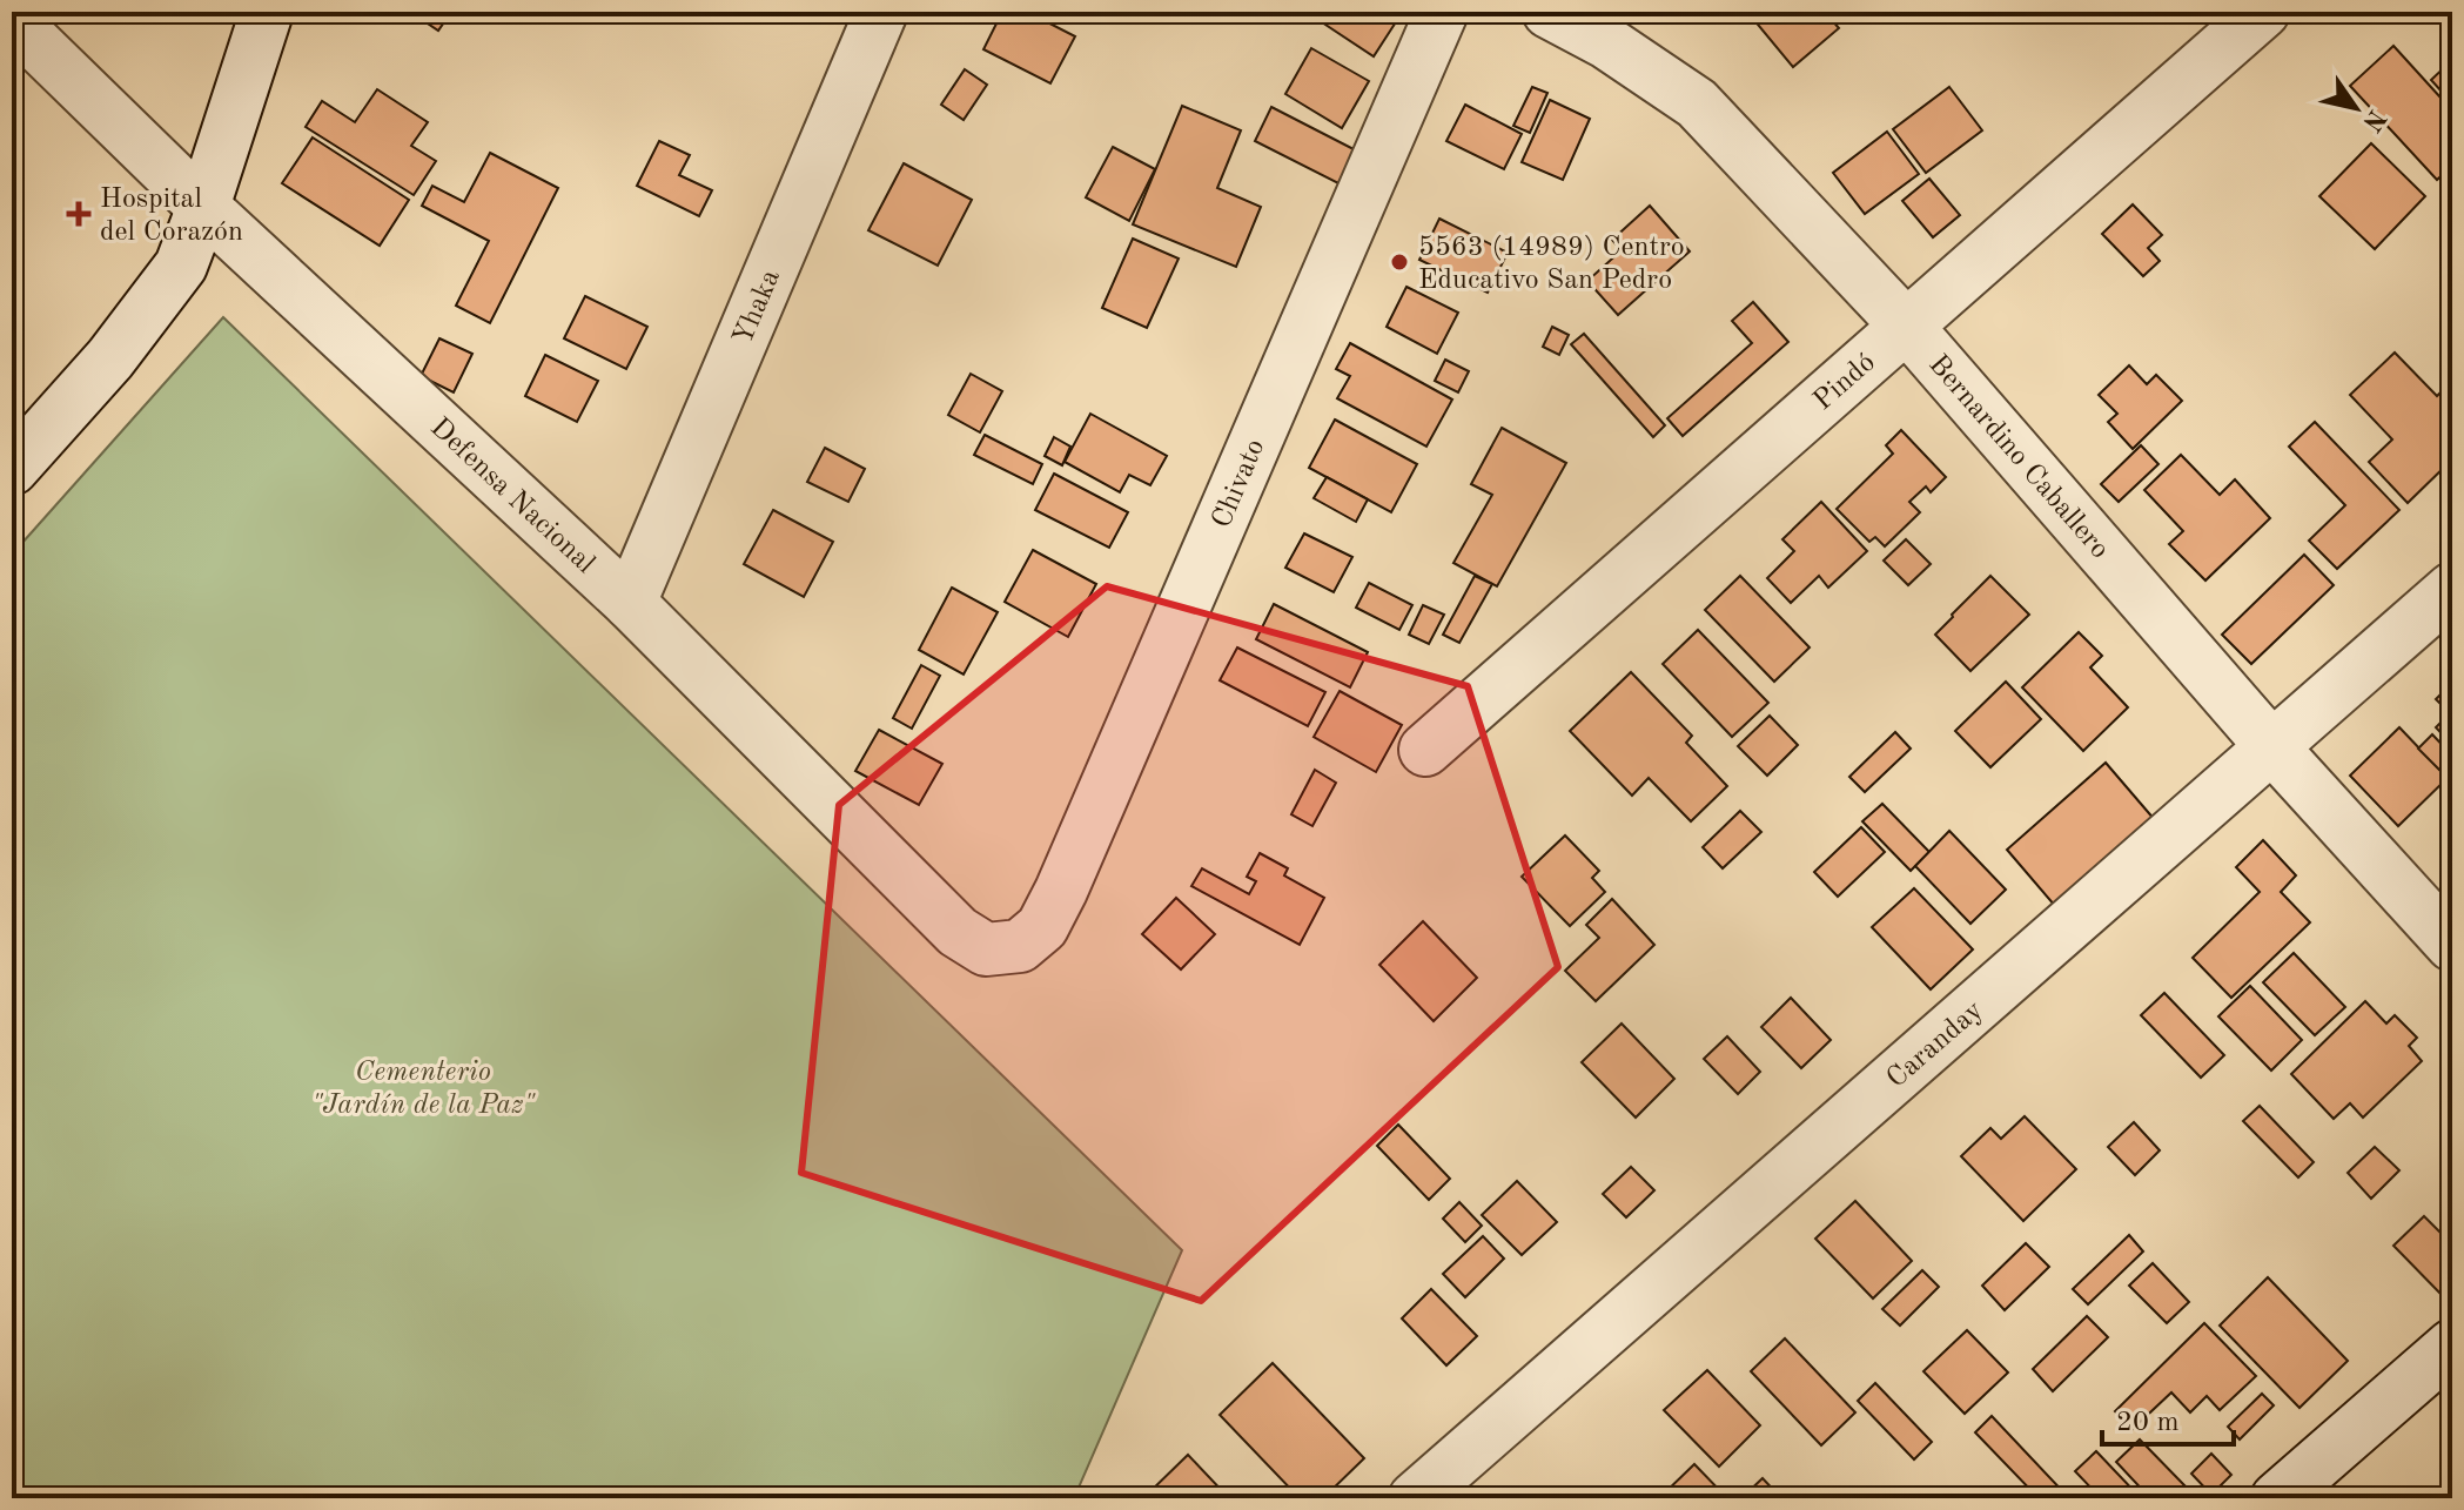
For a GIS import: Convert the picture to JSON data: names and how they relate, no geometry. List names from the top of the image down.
{
  "streets": {
    "street": [
      "Yhaka",
      "Pindó",
      "Bernardino Caballero",
      "Chivato",
      "Defensa Nacional",
      "Caranday"
    ]
  },
  "crossings": [
    ["Yhaka", "Defensa Nacional"],
    ["Pindó", "Bernardino Caballero"],
    ["Bernardino Caballero", "Caranday"],
    ["Chivato", "Defensa Nacional"]
  ],
  "parks": ["Cementerio \"Jardín de la Paz\""],
  "places": {
    "health": ["Hospital del Corazón"],
    "other": ["5563 (14989) Centro Educativo San Pedro"]
  },
  "scale_bar": "20 m",
  "north": "bottom right"
}
